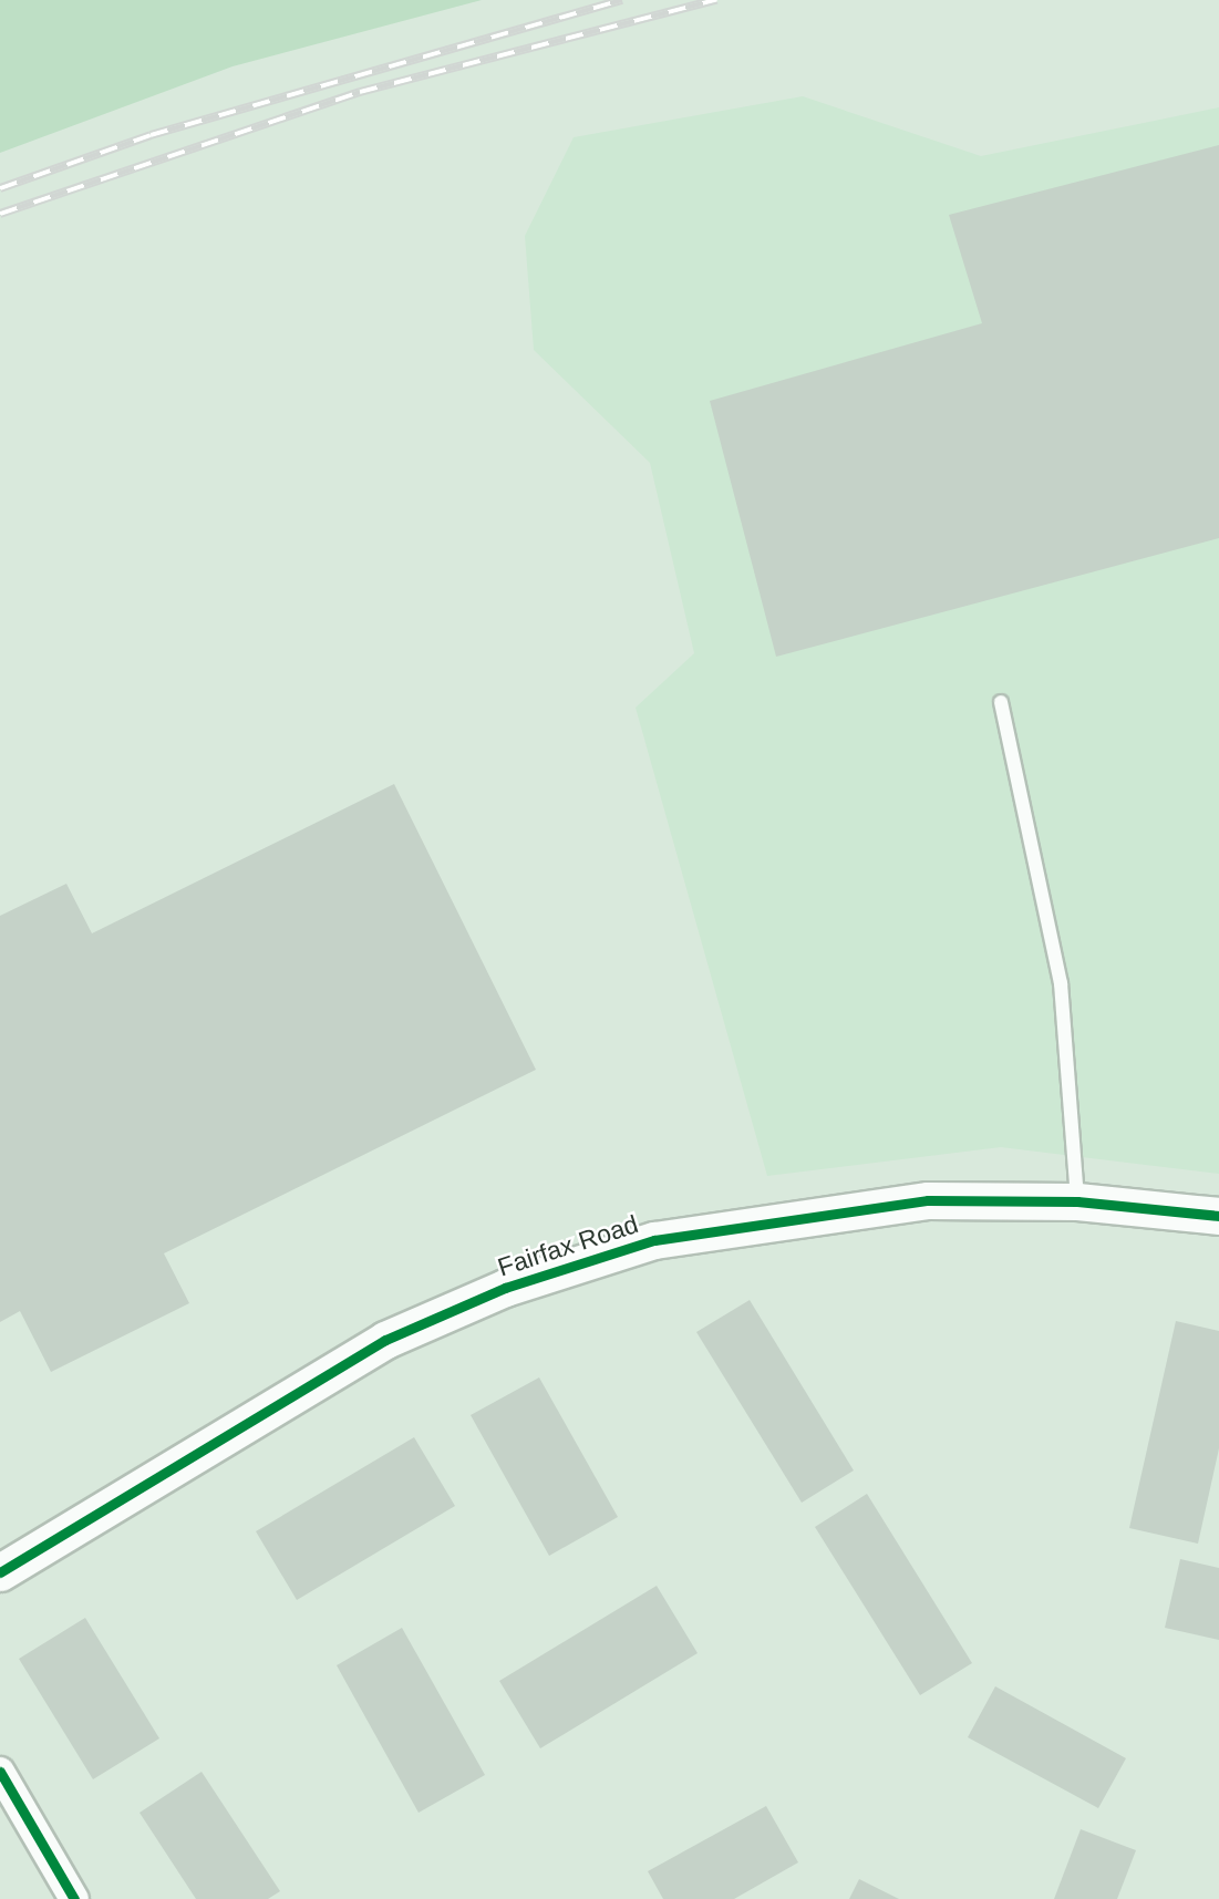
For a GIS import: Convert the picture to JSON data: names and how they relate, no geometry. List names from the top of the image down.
{
  "streets": {
    "street": ["Fairfax Road"]
  }
}
